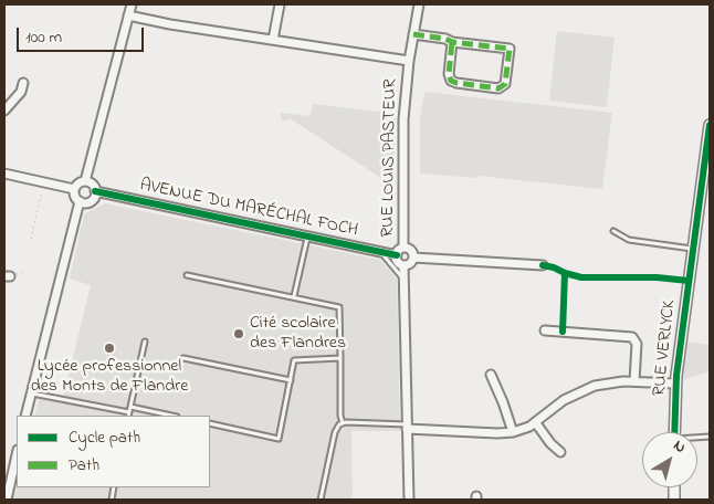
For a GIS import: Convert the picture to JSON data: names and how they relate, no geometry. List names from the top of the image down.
{
  "streets": {
    "street": ["RUE LOUIS PASTEUR", "AVENUE DU MARÉCHAL FOCH", "RUE VERLYCK"]
  },
  "crossings": [
    ["RUE LOUIS PASTEUR", "AVENUE DU MARÉCHAL FOCH"]
  ],
  "places": ["Cité scolaire des Flandres", "Lycée professionnel des Monts de Flandre"],
  "legend": ["Cycle path", "Path"],
  "scale_bar": "100 m",
  "north": "top right"
}
